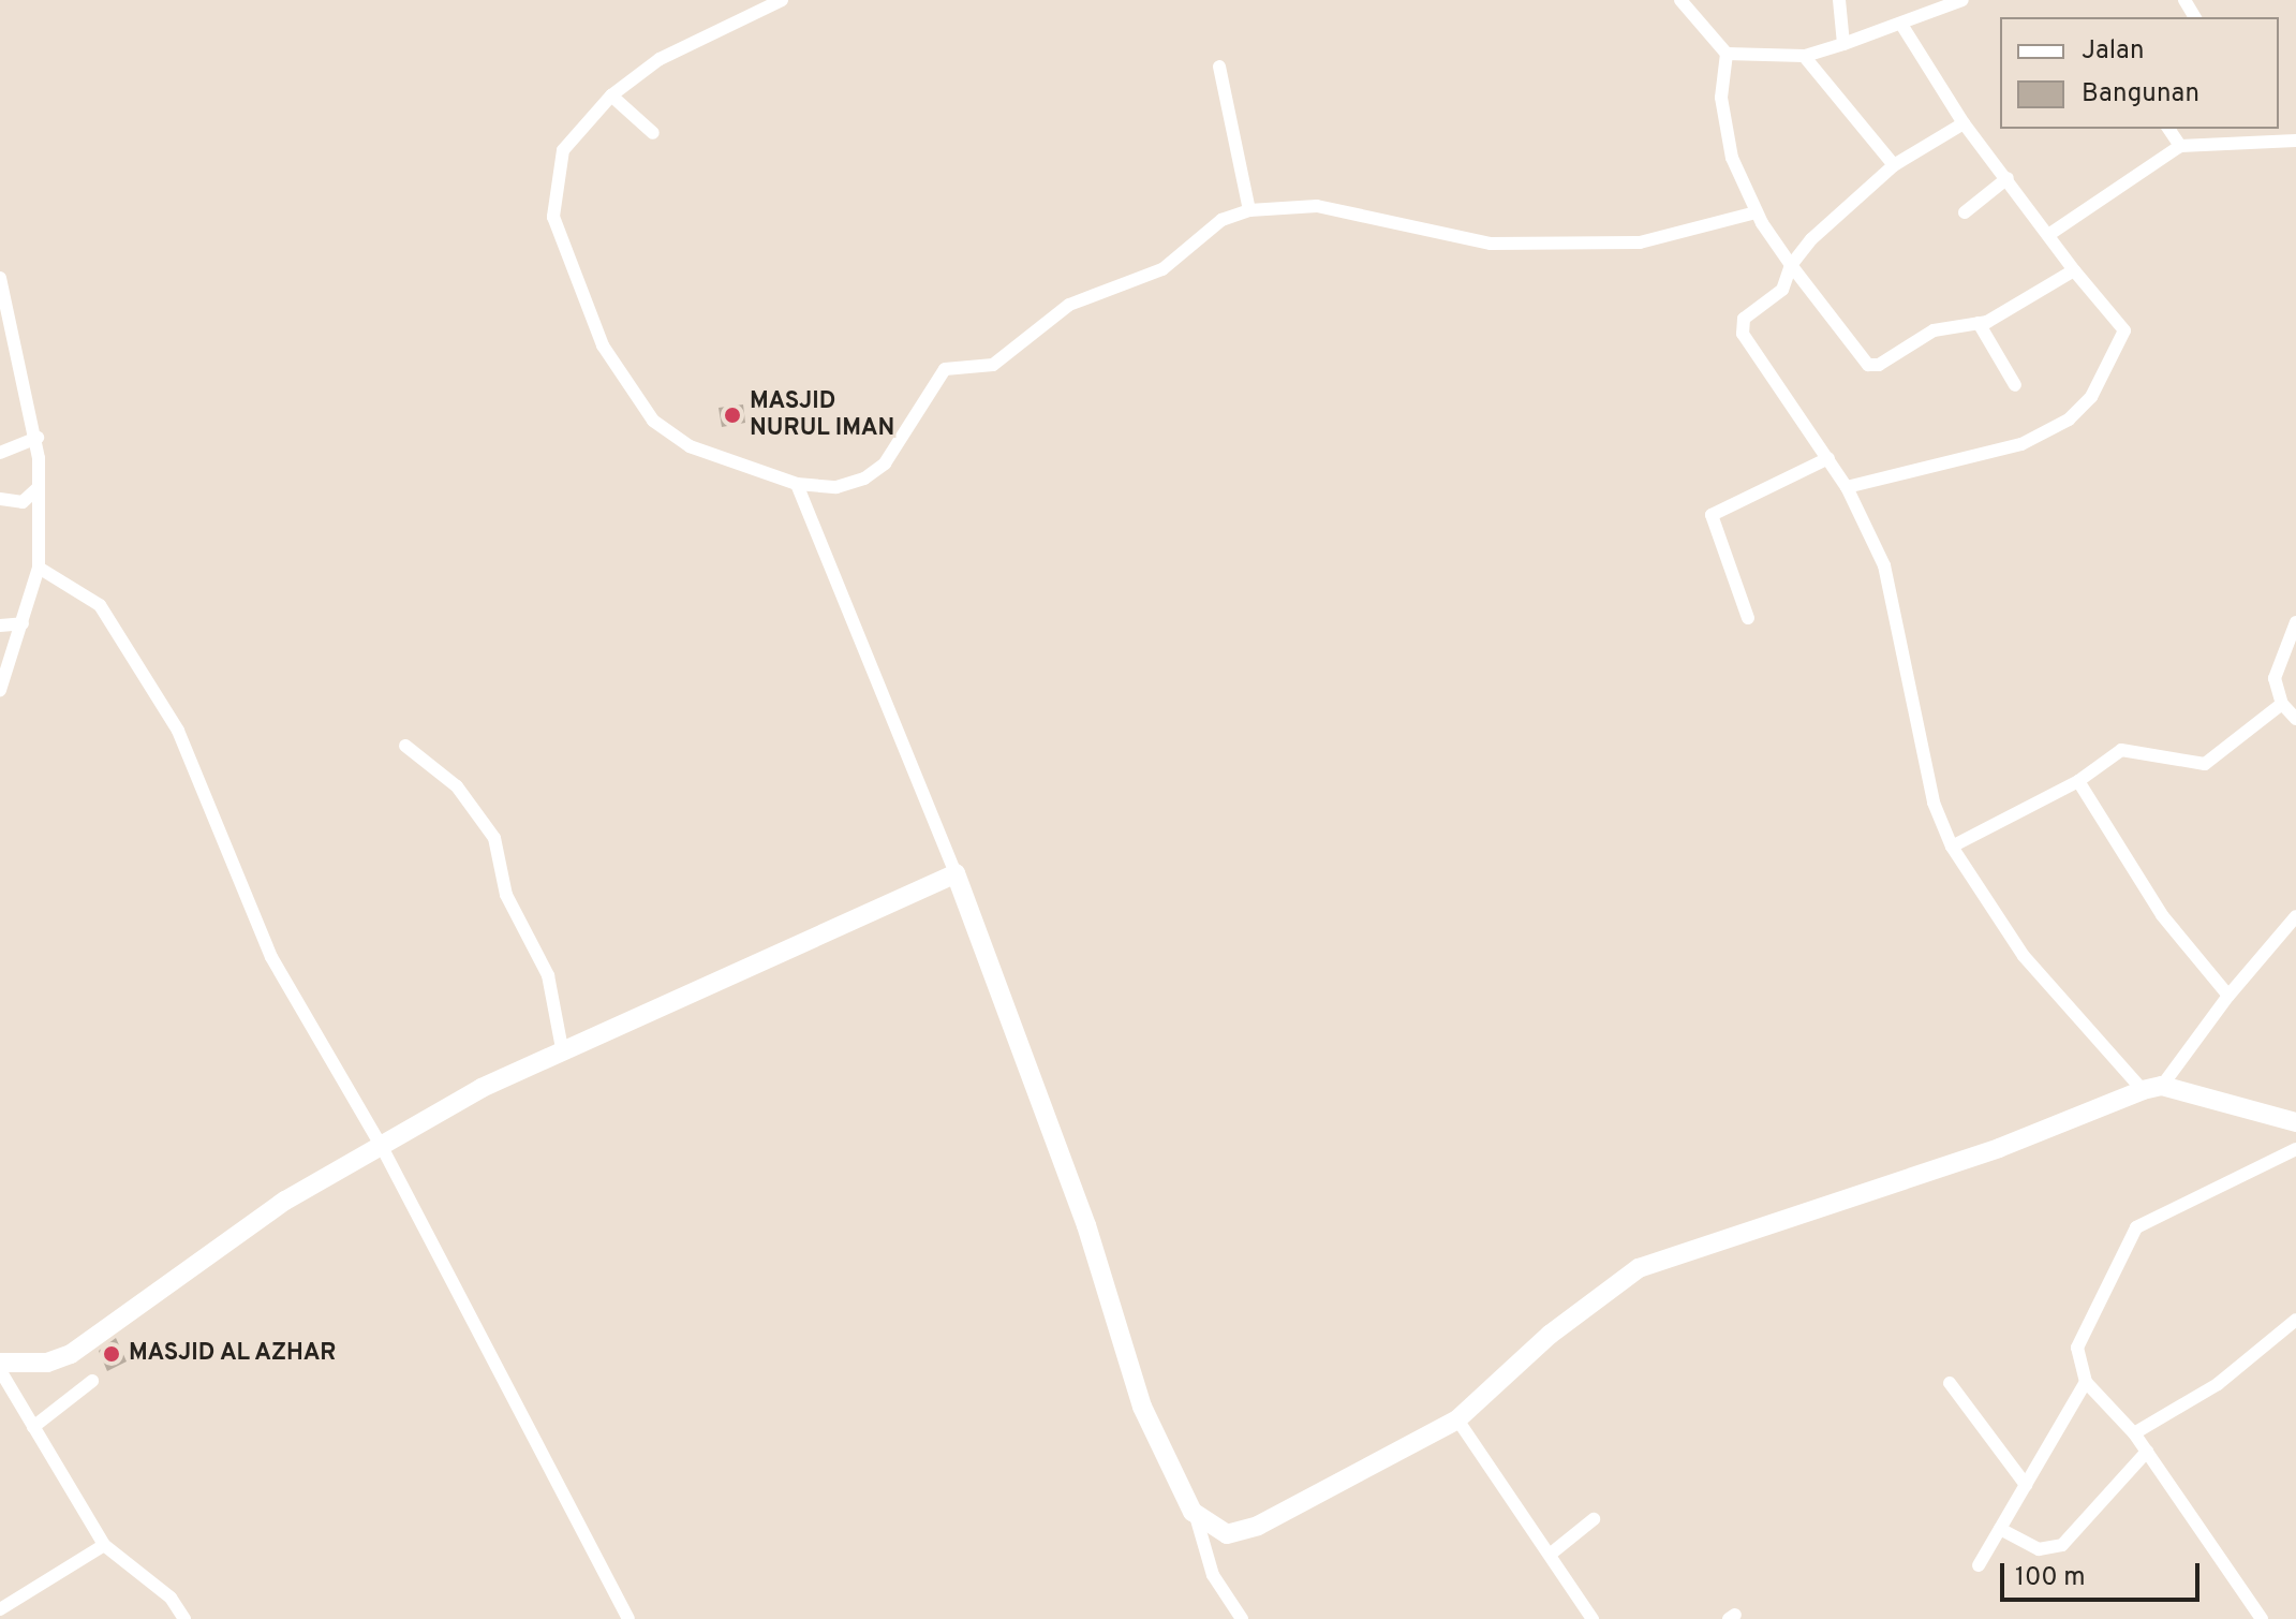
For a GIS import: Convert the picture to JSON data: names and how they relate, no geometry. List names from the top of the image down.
{
  "places": ["MASJID NURUL IMAN", "MASJID AL AZHAR"],
  "legend": ["Jalan", "Bangunan"],
  "scale_bar": "100 m"
}
